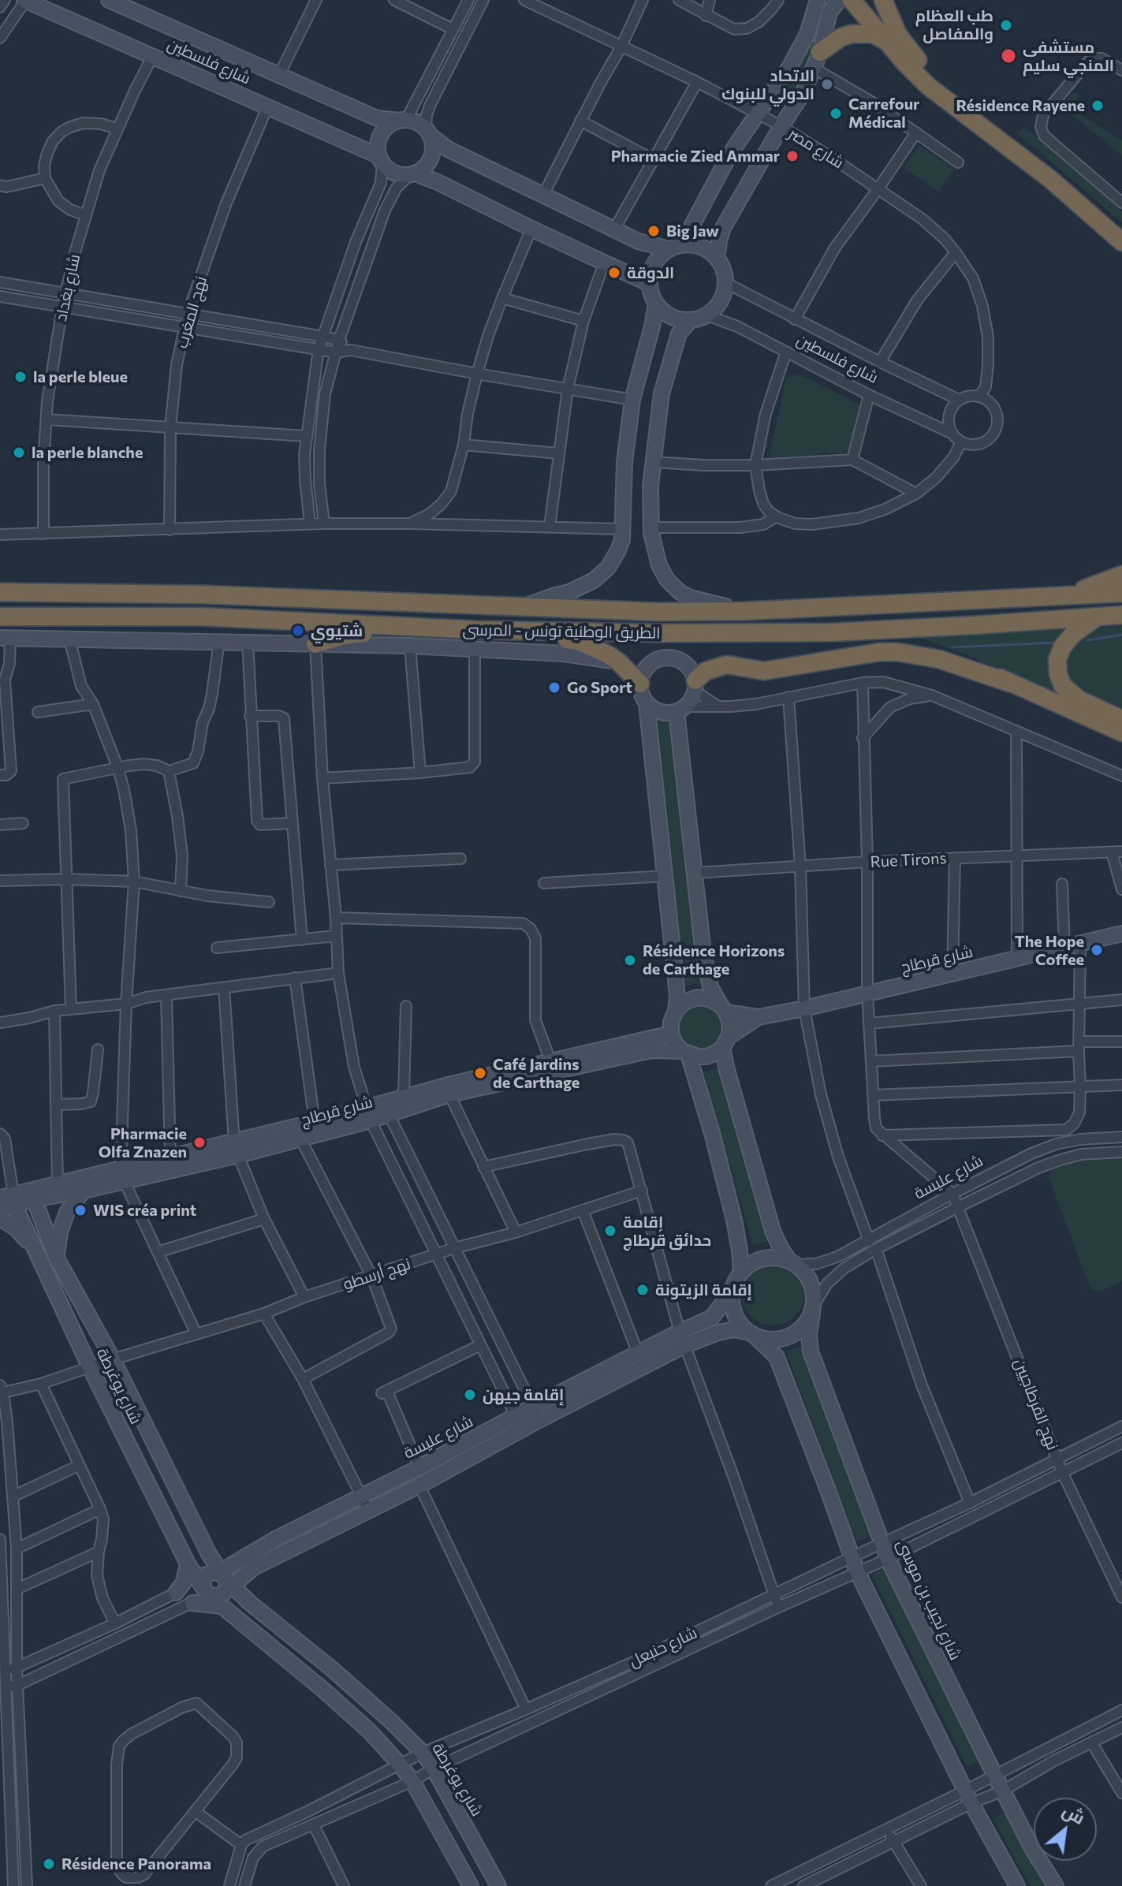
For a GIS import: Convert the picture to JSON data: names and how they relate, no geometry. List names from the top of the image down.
{
  "streets": {
    "highway": ["الطريق الوطنية تونس - المرسى"],
    "street": [
      "شارع فلسطين",
      "شارع مصر",
      "شارع بغداد",
      "نهج المغرب",
      "Rue Tirons",
      "شارع قرطاج",
      "شارع عليسة",
      "نهج أرسطو",
      "شارع يوغرطة",
      "نهج القرطاجيين",
      "شارع نجيب بن موسى",
      "شارع حنبعل"
    ]
  },
  "crossings": [
    ["شارع فلسطين", "شارع مصر"],
    ["شارع فلسطين", "شارع بغداد"],
    ["شارع فلسطين", "نهج المغرب"],
    ["شارع قرطاج", "شارع يوغرطة"],
    ["شارع عليسة", "شارع يوغرطة"],
    ["شارع عليسة", "نهج القرطاجيين"],
    ["شارع عليسة", "شارع نجيب بن موسى"],
    ["نهج أرسطو", "شارع يوغرطة"],
    ["شارع يوغرطة", "شارع حنبعل"],
    ["نهج القرطاجيين", "شارع حنبعل"],
    ["شارع نجيب بن موسى", "شارع حنبعل"]
  ],
  "places": [
    "طب العظام والمفاصل",
    "مستشفى المنجي سليم",
    "الاتحاد الدولي للبنوك",
    "Résidence Rayene",
    "Carrefour Médical",
    "Pharmacie Zied Ammar",
    "Big Jaw",
    "الدوقة",
    "la perle bleue",
    "la perle blanche",
    "شتيوي",
    "Go Sport",
    "The Hope Coffee",
    "Résidence Horizons de Carthage",
    "Café Jardins de Carthage",
    "Pharmacie Olfa Znazen",
    "WIS créa print",
    "إقامة حدائق قرطاج",
    "إقامة الزيتونة",
    "إقامة جيهن",
    "Résidence Panorama"
  ],
  "north": "top right"
}
